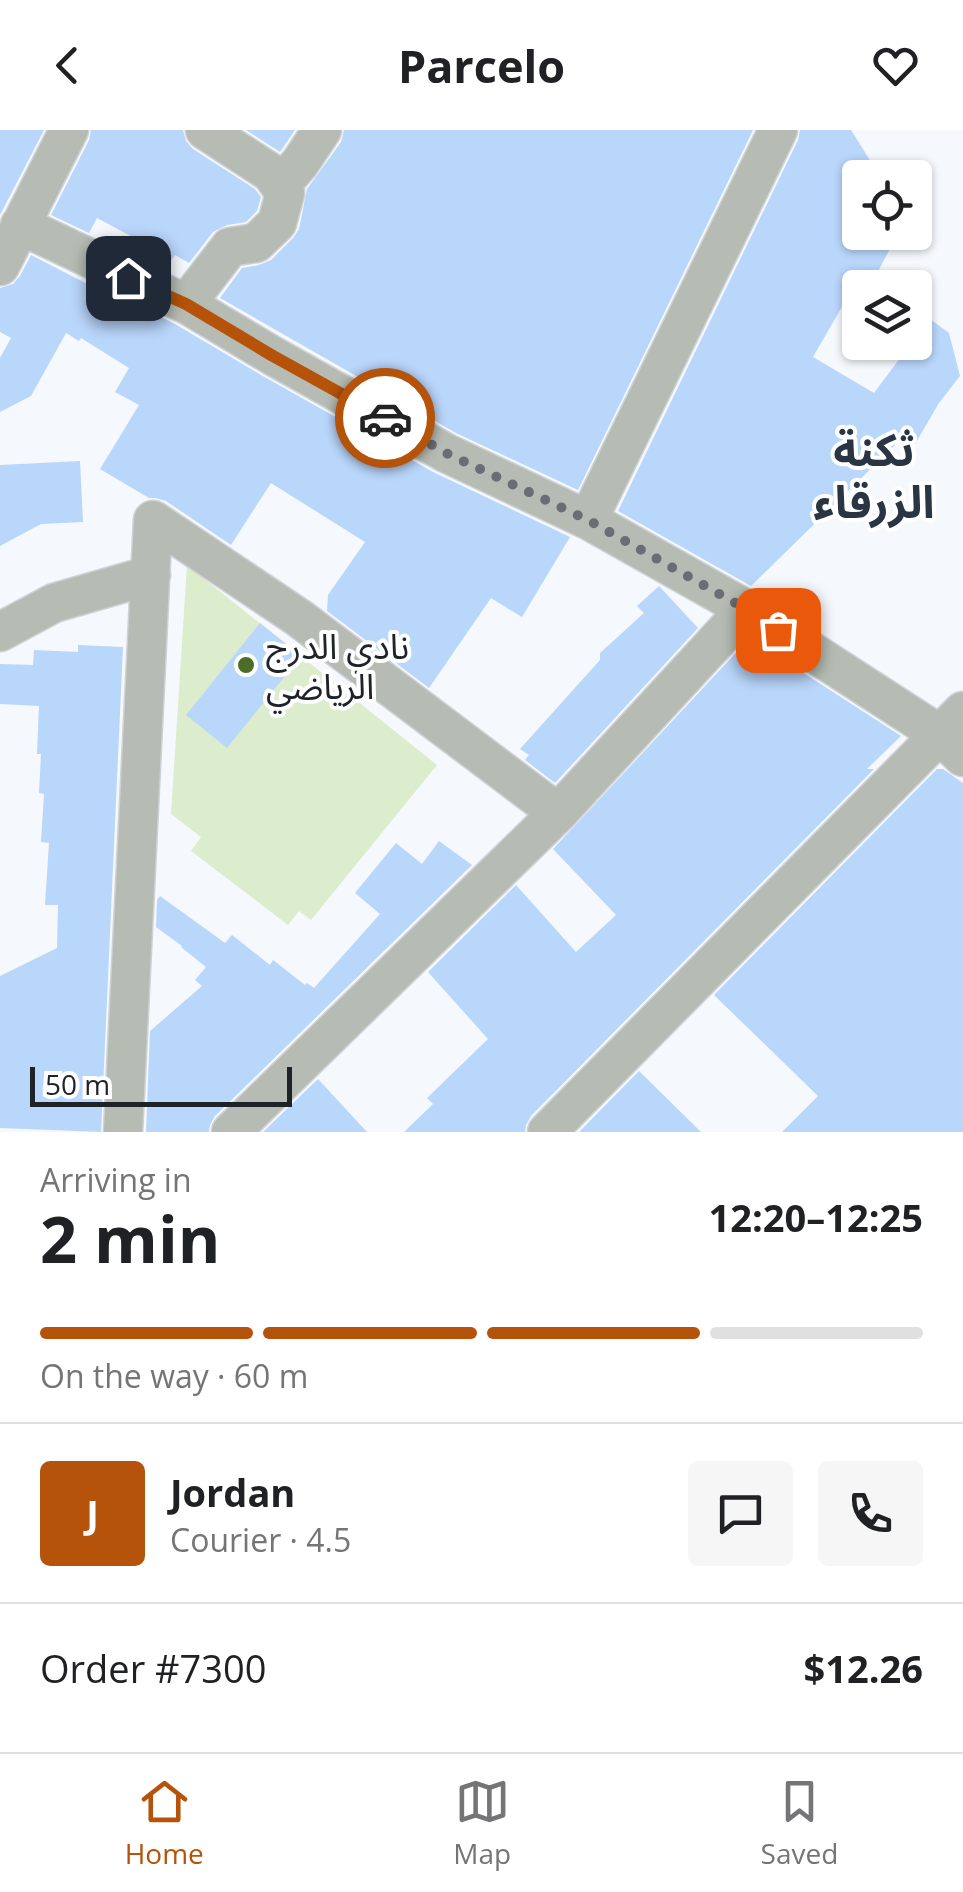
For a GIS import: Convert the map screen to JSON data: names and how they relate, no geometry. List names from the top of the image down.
{
  "districts": ["ثكنة الزرقاء"],
  "places": ["نادي الدرج الرياضي"],
  "scale_bar": "50 m",
  "page": {
    "header": "Parcelo",
    "scale": "50 m",
    "heading": ["2 min", "Arriving in", "12:20–12:25"],
    "panel": [
      "Jordan",
      "Courier · 4.5",
      "Order #7300",
      "$12.26"
    ],
    "bar": "On the way · 60 m",
    "round": "J",
    "tabs": ["Home", "Map", "Saved"]
  }
}
